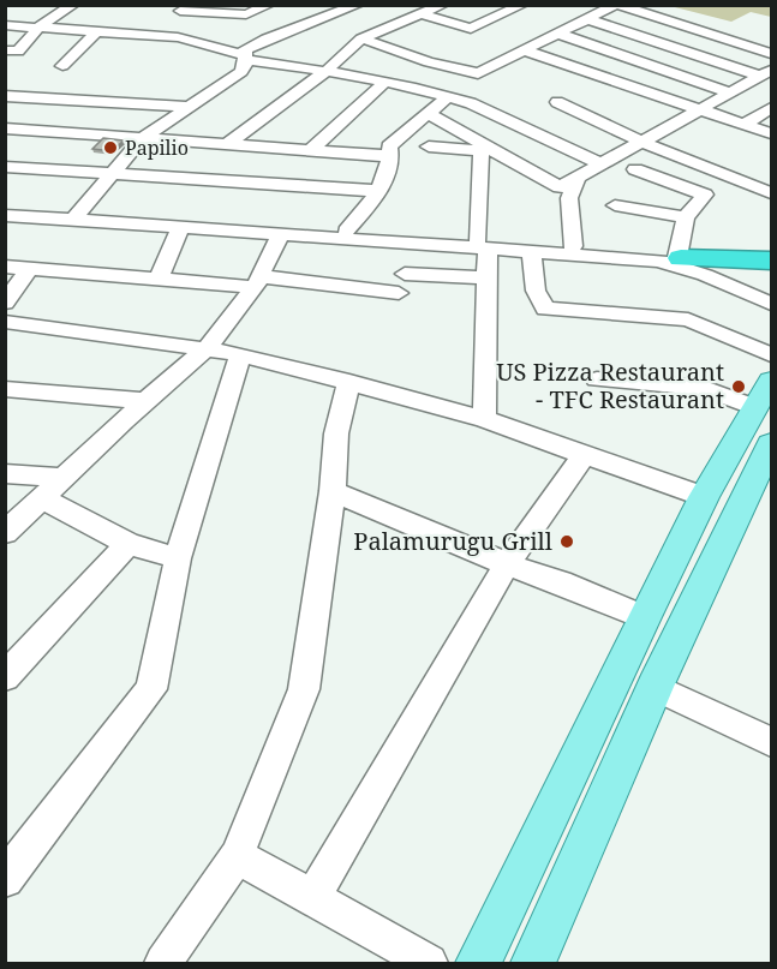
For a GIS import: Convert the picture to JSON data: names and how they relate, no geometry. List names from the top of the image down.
{
  "places": ["Papilio", "US Pizza Restaurant - TFC Restaurant", "Palamurugu Grill"]
}
